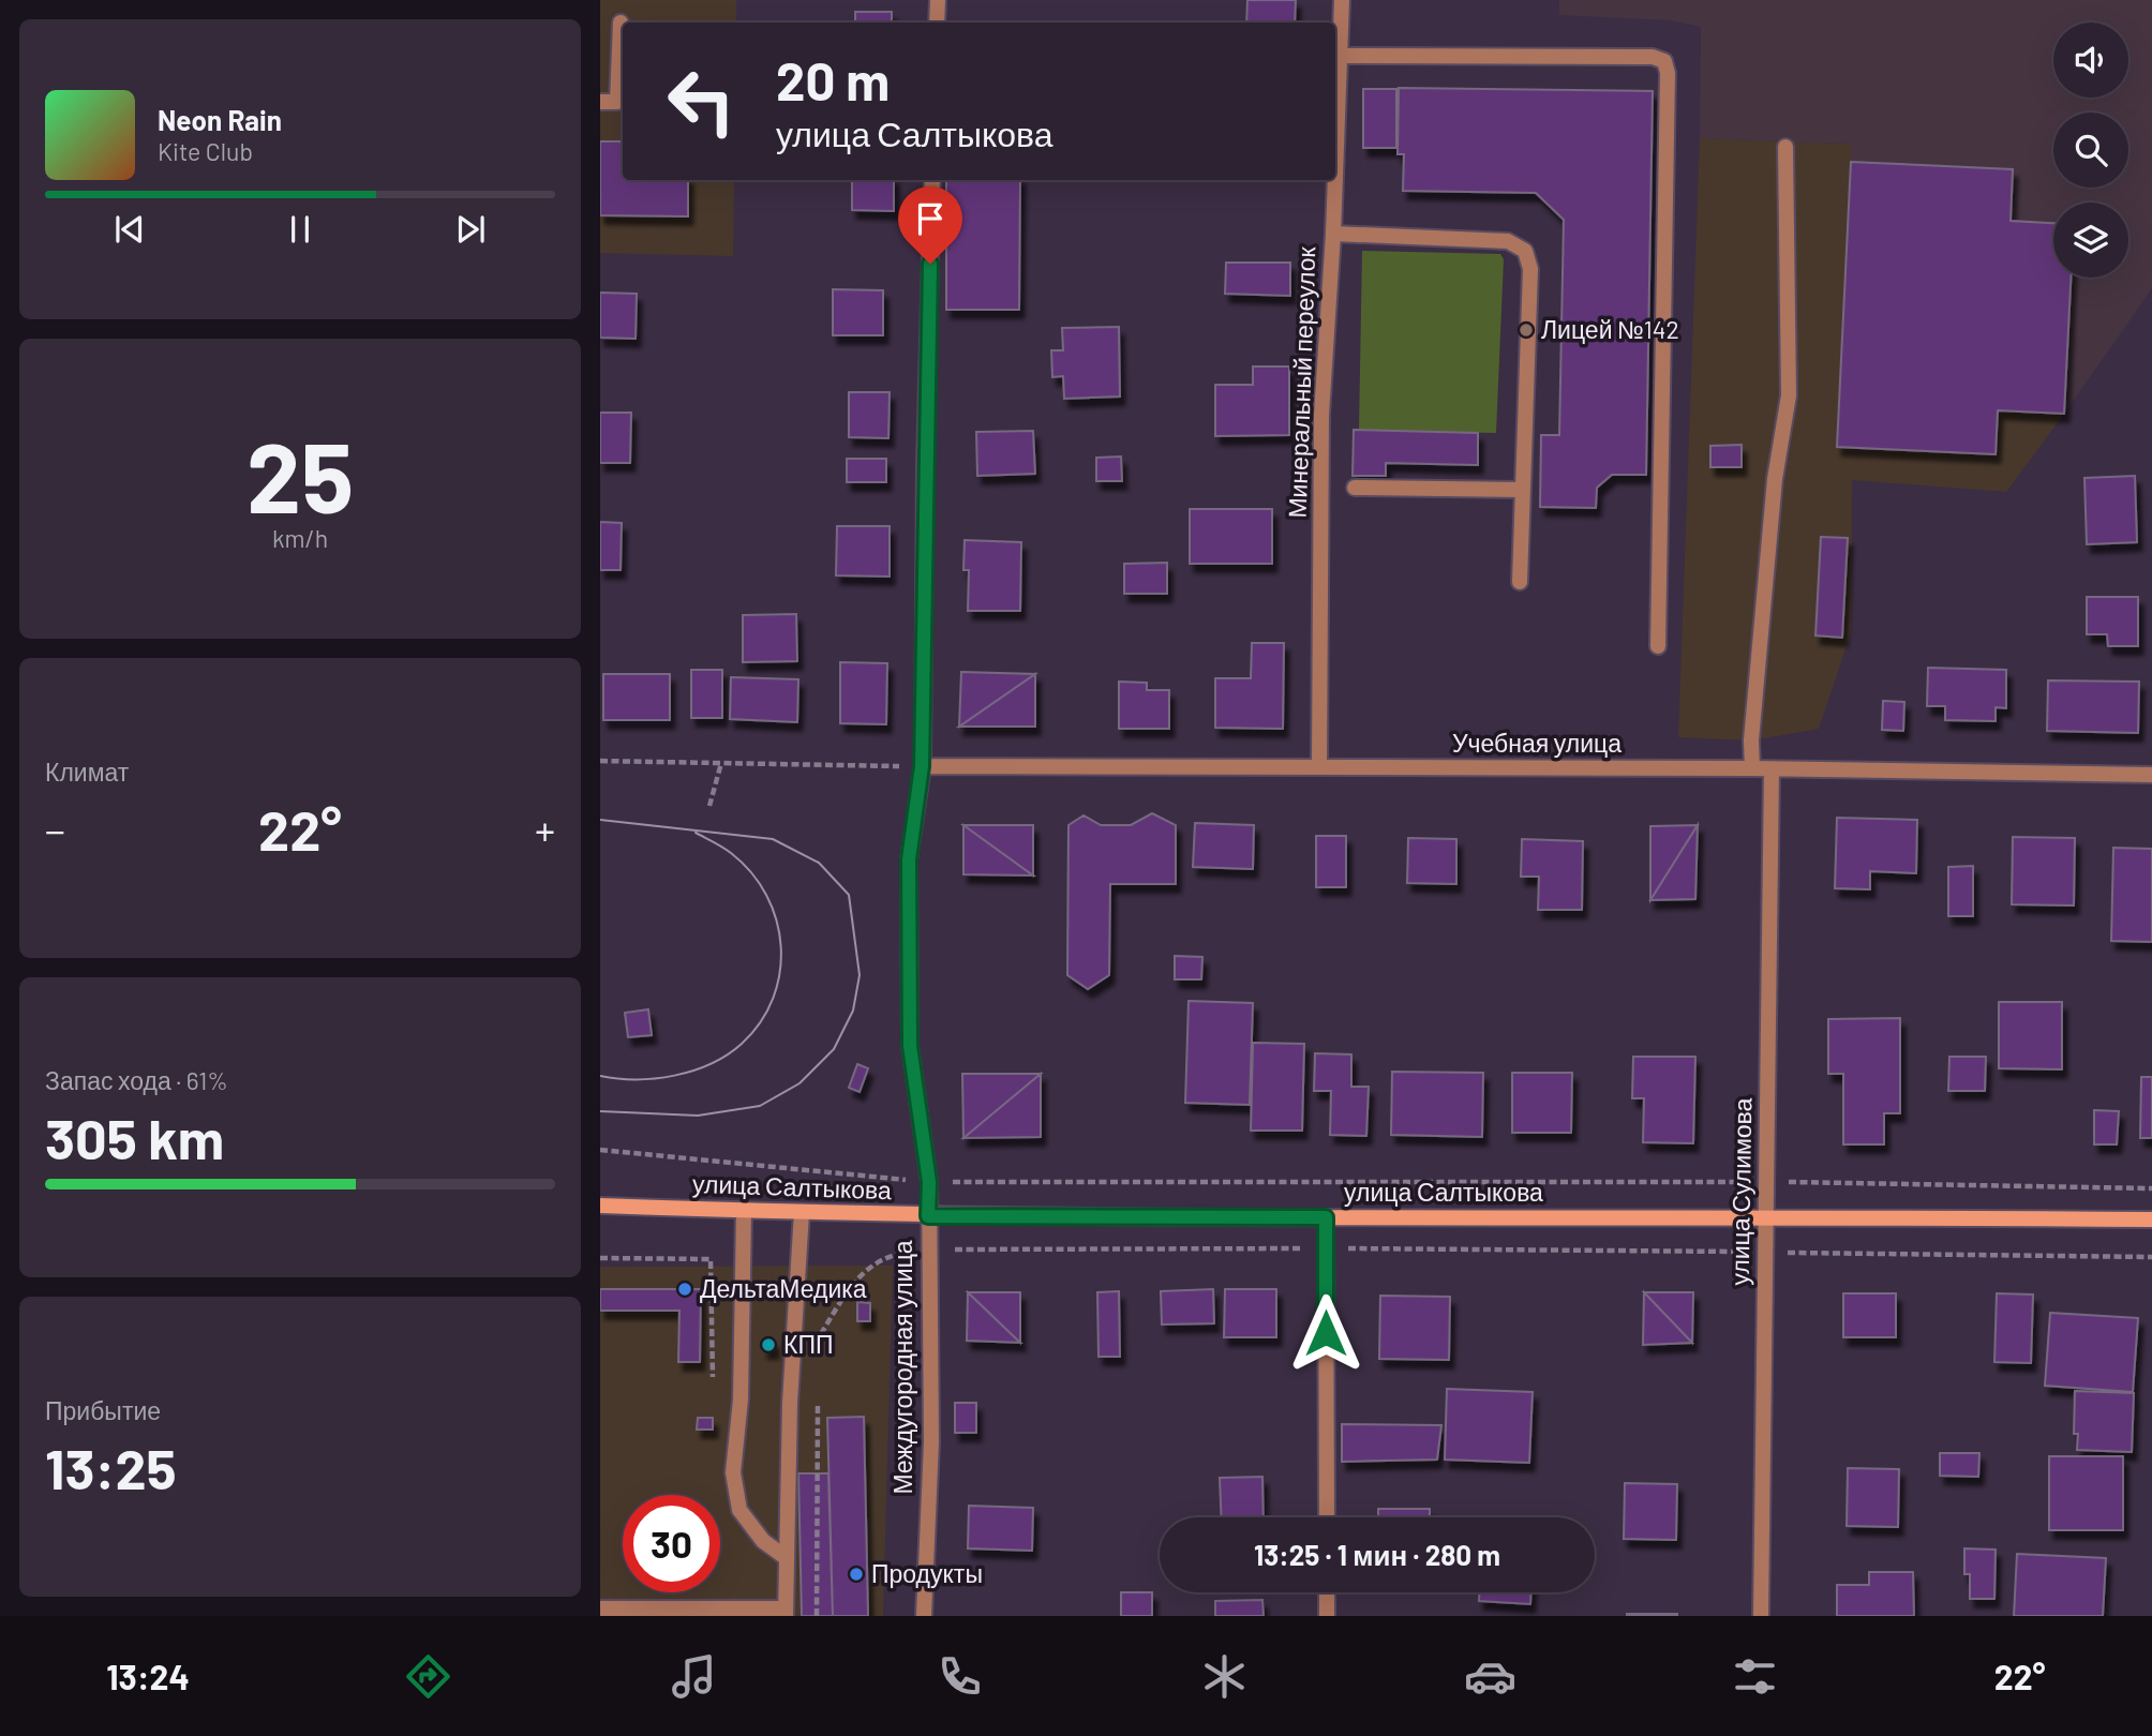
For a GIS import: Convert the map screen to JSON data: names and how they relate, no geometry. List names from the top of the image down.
{
  "streets": {
    "main road": ["улица Салтыкова"],
    "street": [
      "Минеральный переулок",
      "Учебная улица",
      "улица Сулимова",
      "Междугородная улица"
    ]
  },
  "crossings": [
    ["Минеральный переулок", "Учебная улица"],
    ["Учебная улица", "улица Сулимова"],
    ["Учебная улица", "Междугородная улица"],
    ["улица Салтыкова", "улица Сулимова"],
    ["улица Салтыкова", "Междугородная улица"]
  ],
  "places": [
    "Лицей №142",
    "ДельтаМедика",
    "КПП",
    "Продукты"
  ],
  "page": {
    "turn": ["20 m", "улица Салтыкова"],
    "song": ["Neon Rain", "Kite Club"],
    "tile": [
      ["25", "km/h"],
      "Климат",
      ["Запас хода · 61%", "305 km"],
      ["Прибытие", "13:25"]
    ],
    "heat": ["−", "22°", "+"],
    "limit": "30",
    "trip": "13:25 · 1 мин · 280 m",
    "tabs": ["13:24", "22°"]
  }
}
